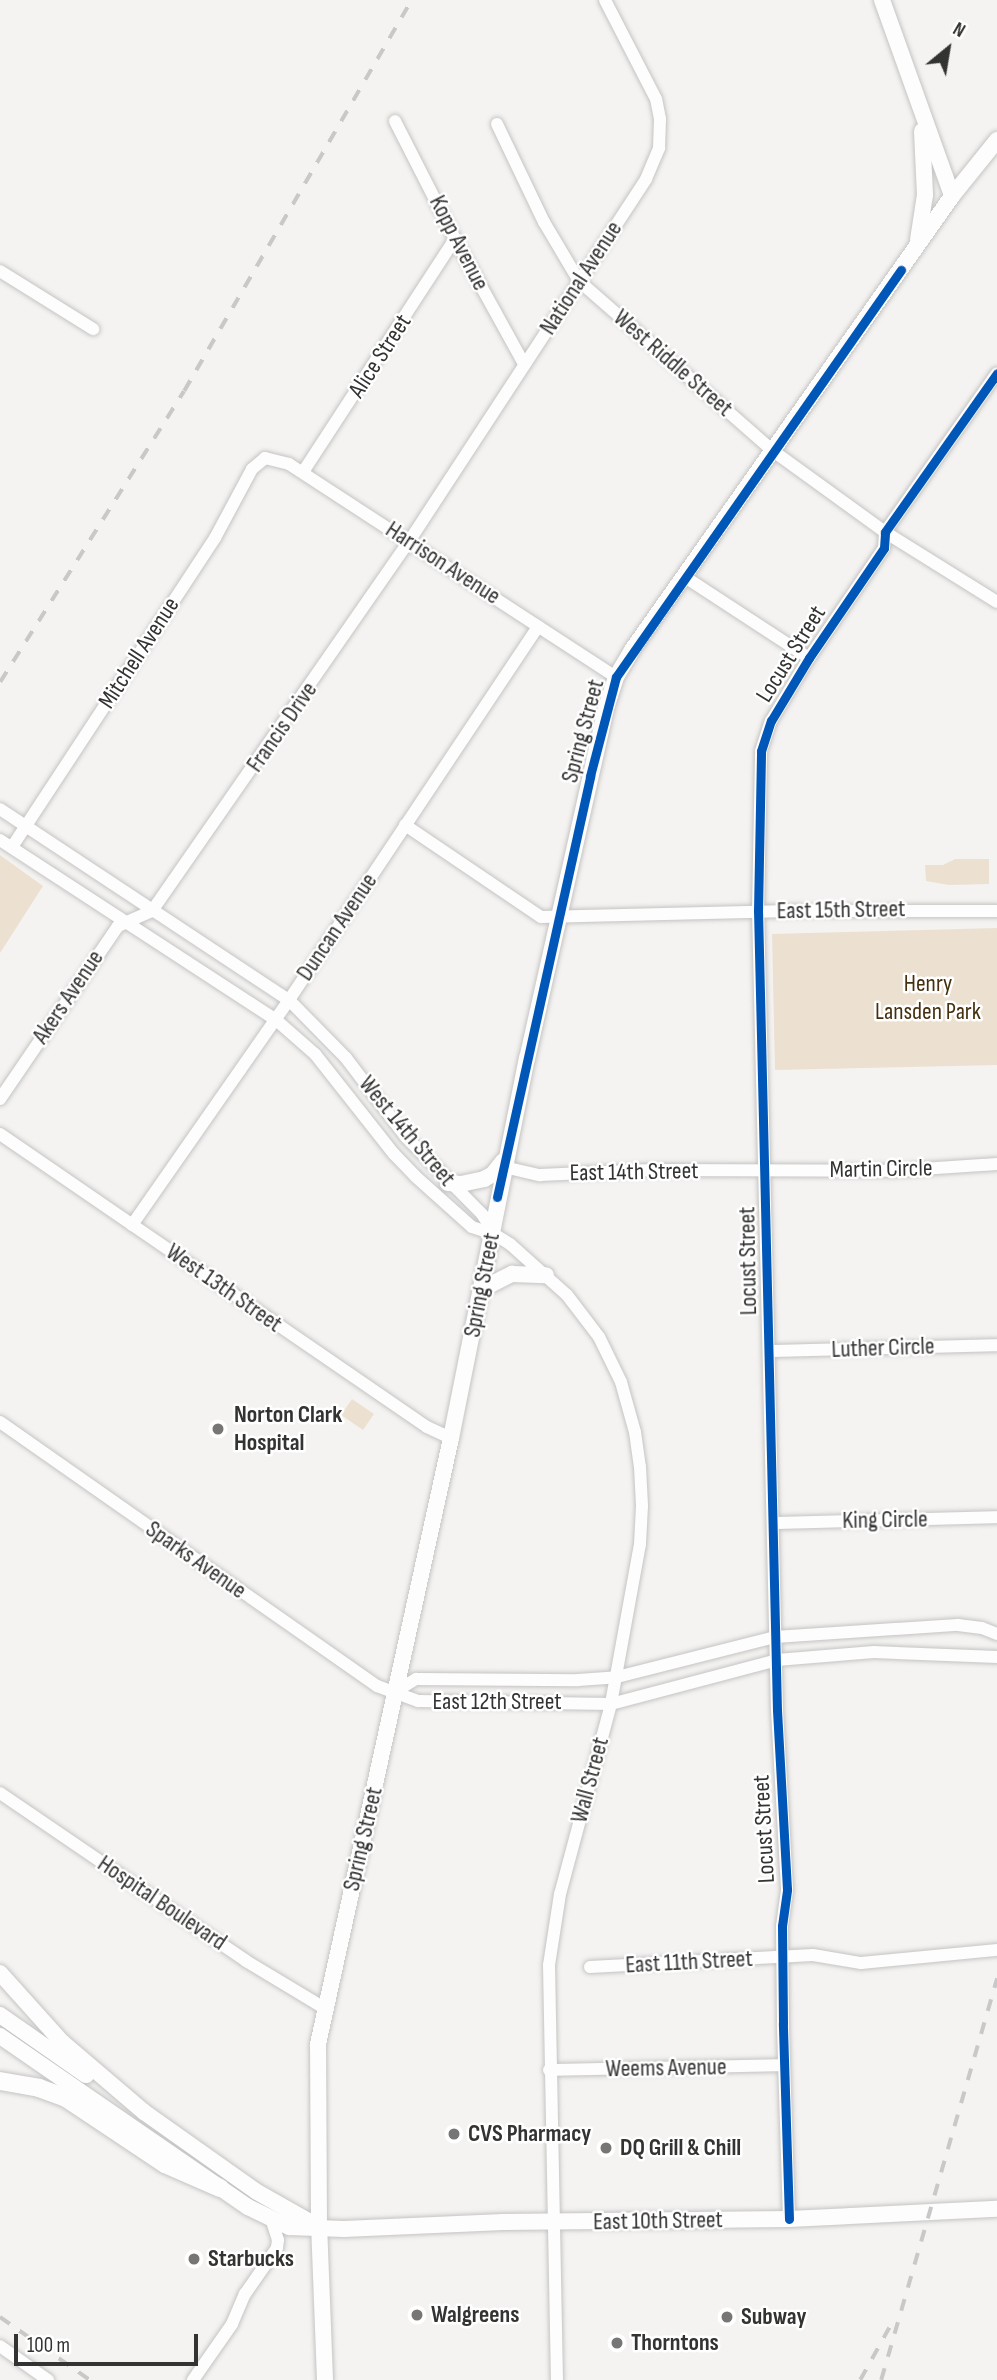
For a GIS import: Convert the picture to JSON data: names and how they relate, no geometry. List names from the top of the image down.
{
  "streets": {
    "main road": ["Spring Street", "East 10th Street"],
    "street": [
      "Kopp Avenue",
      "National Avenue",
      "Alice Street",
      "West Riddle Street",
      "Harrison Avenue",
      "Mitchell Avenue",
      "Locust Street",
      "Francis Drive",
      "East 15th Street",
      "Duncan Avenue",
      "Akers Avenue",
      "West 14th Street",
      "Martin Circle",
      "East 14th Street",
      "West 13th Street",
      "Luther Circle",
      "King Circle",
      "Sparks Avenue",
      "East 12th Street",
      "Wall Street",
      "Hospital Boulevard",
      "East 11th Street",
      "Weems Avenue"
    ]
  },
  "crossings": [
    ["Kopp Avenue", "National Avenue"],
    ["Kopp Avenue", "Alice Street"],
    ["National Avenue", "West Riddle Street"],
    ["National Avenue", "Harrison Avenue"],
    ["National Avenue", "Francis Drive"],
    ["Alice Street", "Harrison Avenue"],
    ["West Riddle Street", "Locust Street"],
    ["West Riddle Street", "Spring Street"],
    ["Harrison Avenue", "Mitchell Avenue"],
    ["Harrison Avenue", "Francis Drive"],
    ["Harrison Avenue", "Spring Street"],
    ["Harrison Avenue", "Duncan Avenue"],
    ["Mitchell Avenue", "West 14th Street"],
    ["Locust Street", "East 15th Street"],
    ["Locust Street", "Martin Circle"],
    ["Locust Street", "East 14th Street"],
    ["Locust Street", "Luther Circle"],
    ["Locust Street", "King Circle"],
    ["Locust Street", "East 12th Street"],
    ["Locust Street", "East 11th Street"],
    ["Locust Street", "Weems Avenue"],
    ["Locust Street", "East 10th Street"],
    ["Francis Drive", "Akers Avenue"],
    ["Francis Drive", "West 14th Street"],
    ["Spring Street", "East 15th Street"],
    ["Spring Street", "West 14th Street"],
    ["Spring Street", "East 14th Street"],
    ["Spring Street", "West 13th Street"],
    ["Spring Street", "Sparks Avenue"],
    ["Spring Street", "East 12th Street"],
    ["Spring Street", "Wall Street"],
    ["Spring Street", "Hospital Boulevard"],
    ["Spring Street", "East 10th Street"],
    ["East 15th Street", "Duncan Avenue"],
    ["Duncan Avenue", "West 14th Street"],
    ["Duncan Avenue", "West 13th Street"],
    ["Akers Avenue", "West 14th Street"],
    ["West 14th Street", "Wall Street"],
    ["Martin Circle", "East 14th Street"],
    ["Sparks Avenue", "East 12th Street"],
    ["East 12th Street", "Wall Street"],
    ["Wall Street", "Weems Avenue"],
    ["Wall Street", "East 10th Street"]
  ],
  "parks": ["Henry Lansden Park"],
  "places": [
    "Norton Clark Hospital",
    "CVS Pharmacy",
    "DQ Grill & Chill",
    "Starbucks",
    "Walgreens",
    "Subway",
    "Thorntons"
  ],
  "scale_bar": "100 m",
  "north": "top right"
}
